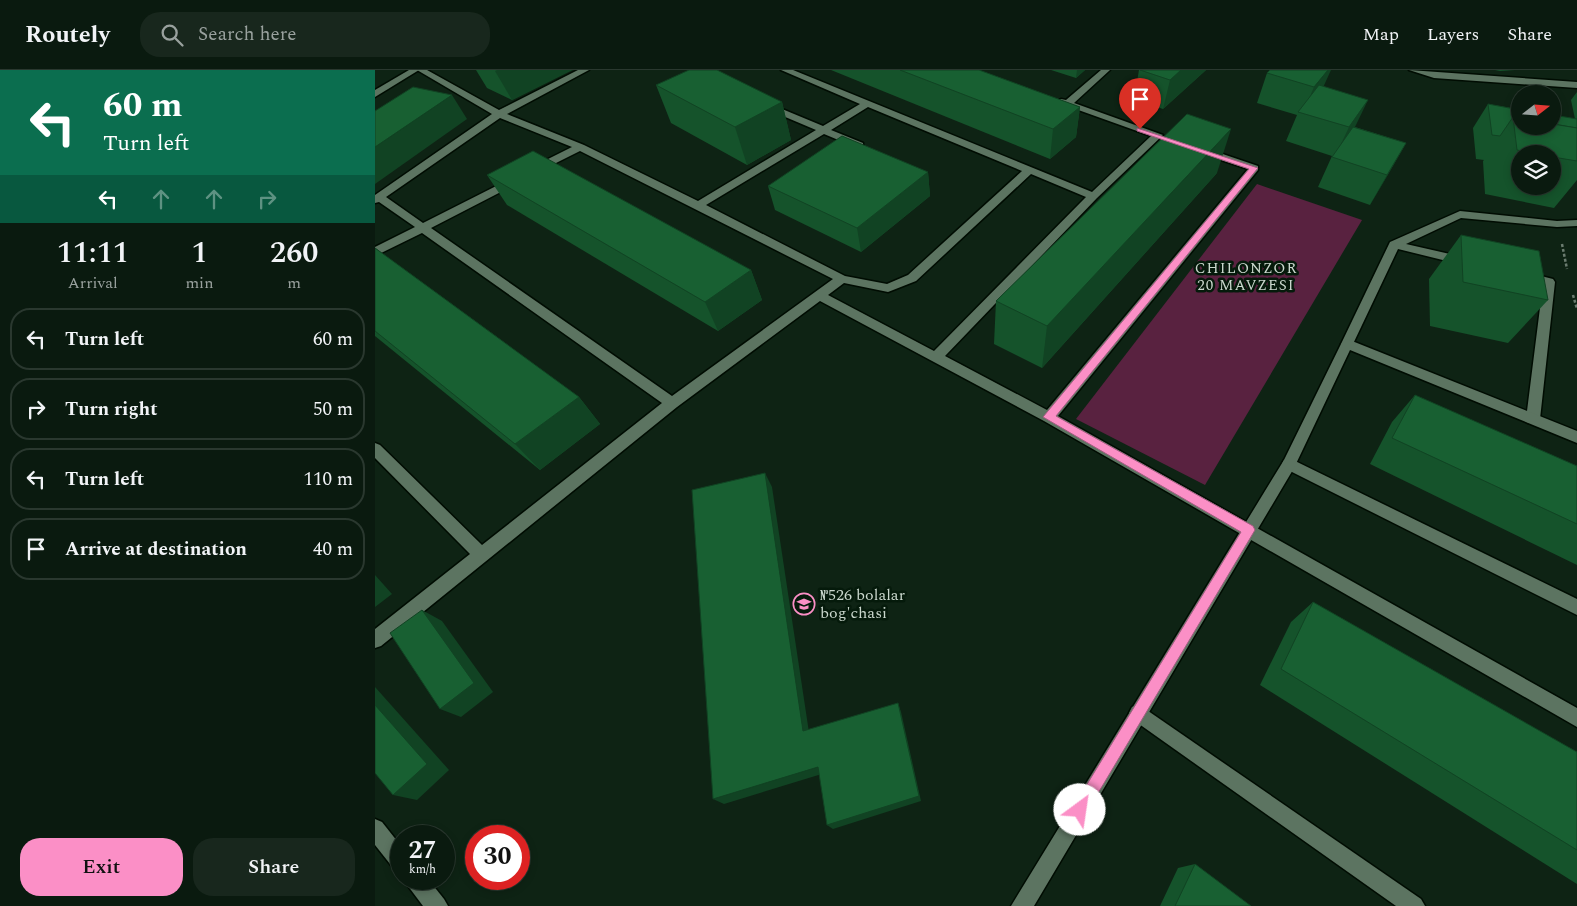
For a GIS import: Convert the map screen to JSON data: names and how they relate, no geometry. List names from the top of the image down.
{
  "districts": ["CHILONZOR 20 MAVZESI"],
  "places": {
    "school or university": ["№526 bolalar bog'chasi"]
  },
  "north": "right",
  "page": {
    "header": "Routely",
    "search": "Search here",
    "nav": ["Map", "Layers", "Share"],
    "turn": ["60 m", "Turn left"],
    "eta": [
      "11:11",
      "Arrival",
      "1",
      "min",
      "260",
      "m"
    ],
    "list": [
      {
        "name": "Turn left",
        "value": "60 m"
      },
      {
        "name": "Turn right",
        "value": "50 m"
      },
      {
        "name": "Turn left",
        "value": "110 m"
      },
      {
        "name": "Arrive at destination",
        "value": "40 m"
      }
    ],
    "speed": "27 km/h",
    "limit": "30",
    "buttons": ["Exit", "Share"]
  }
}
